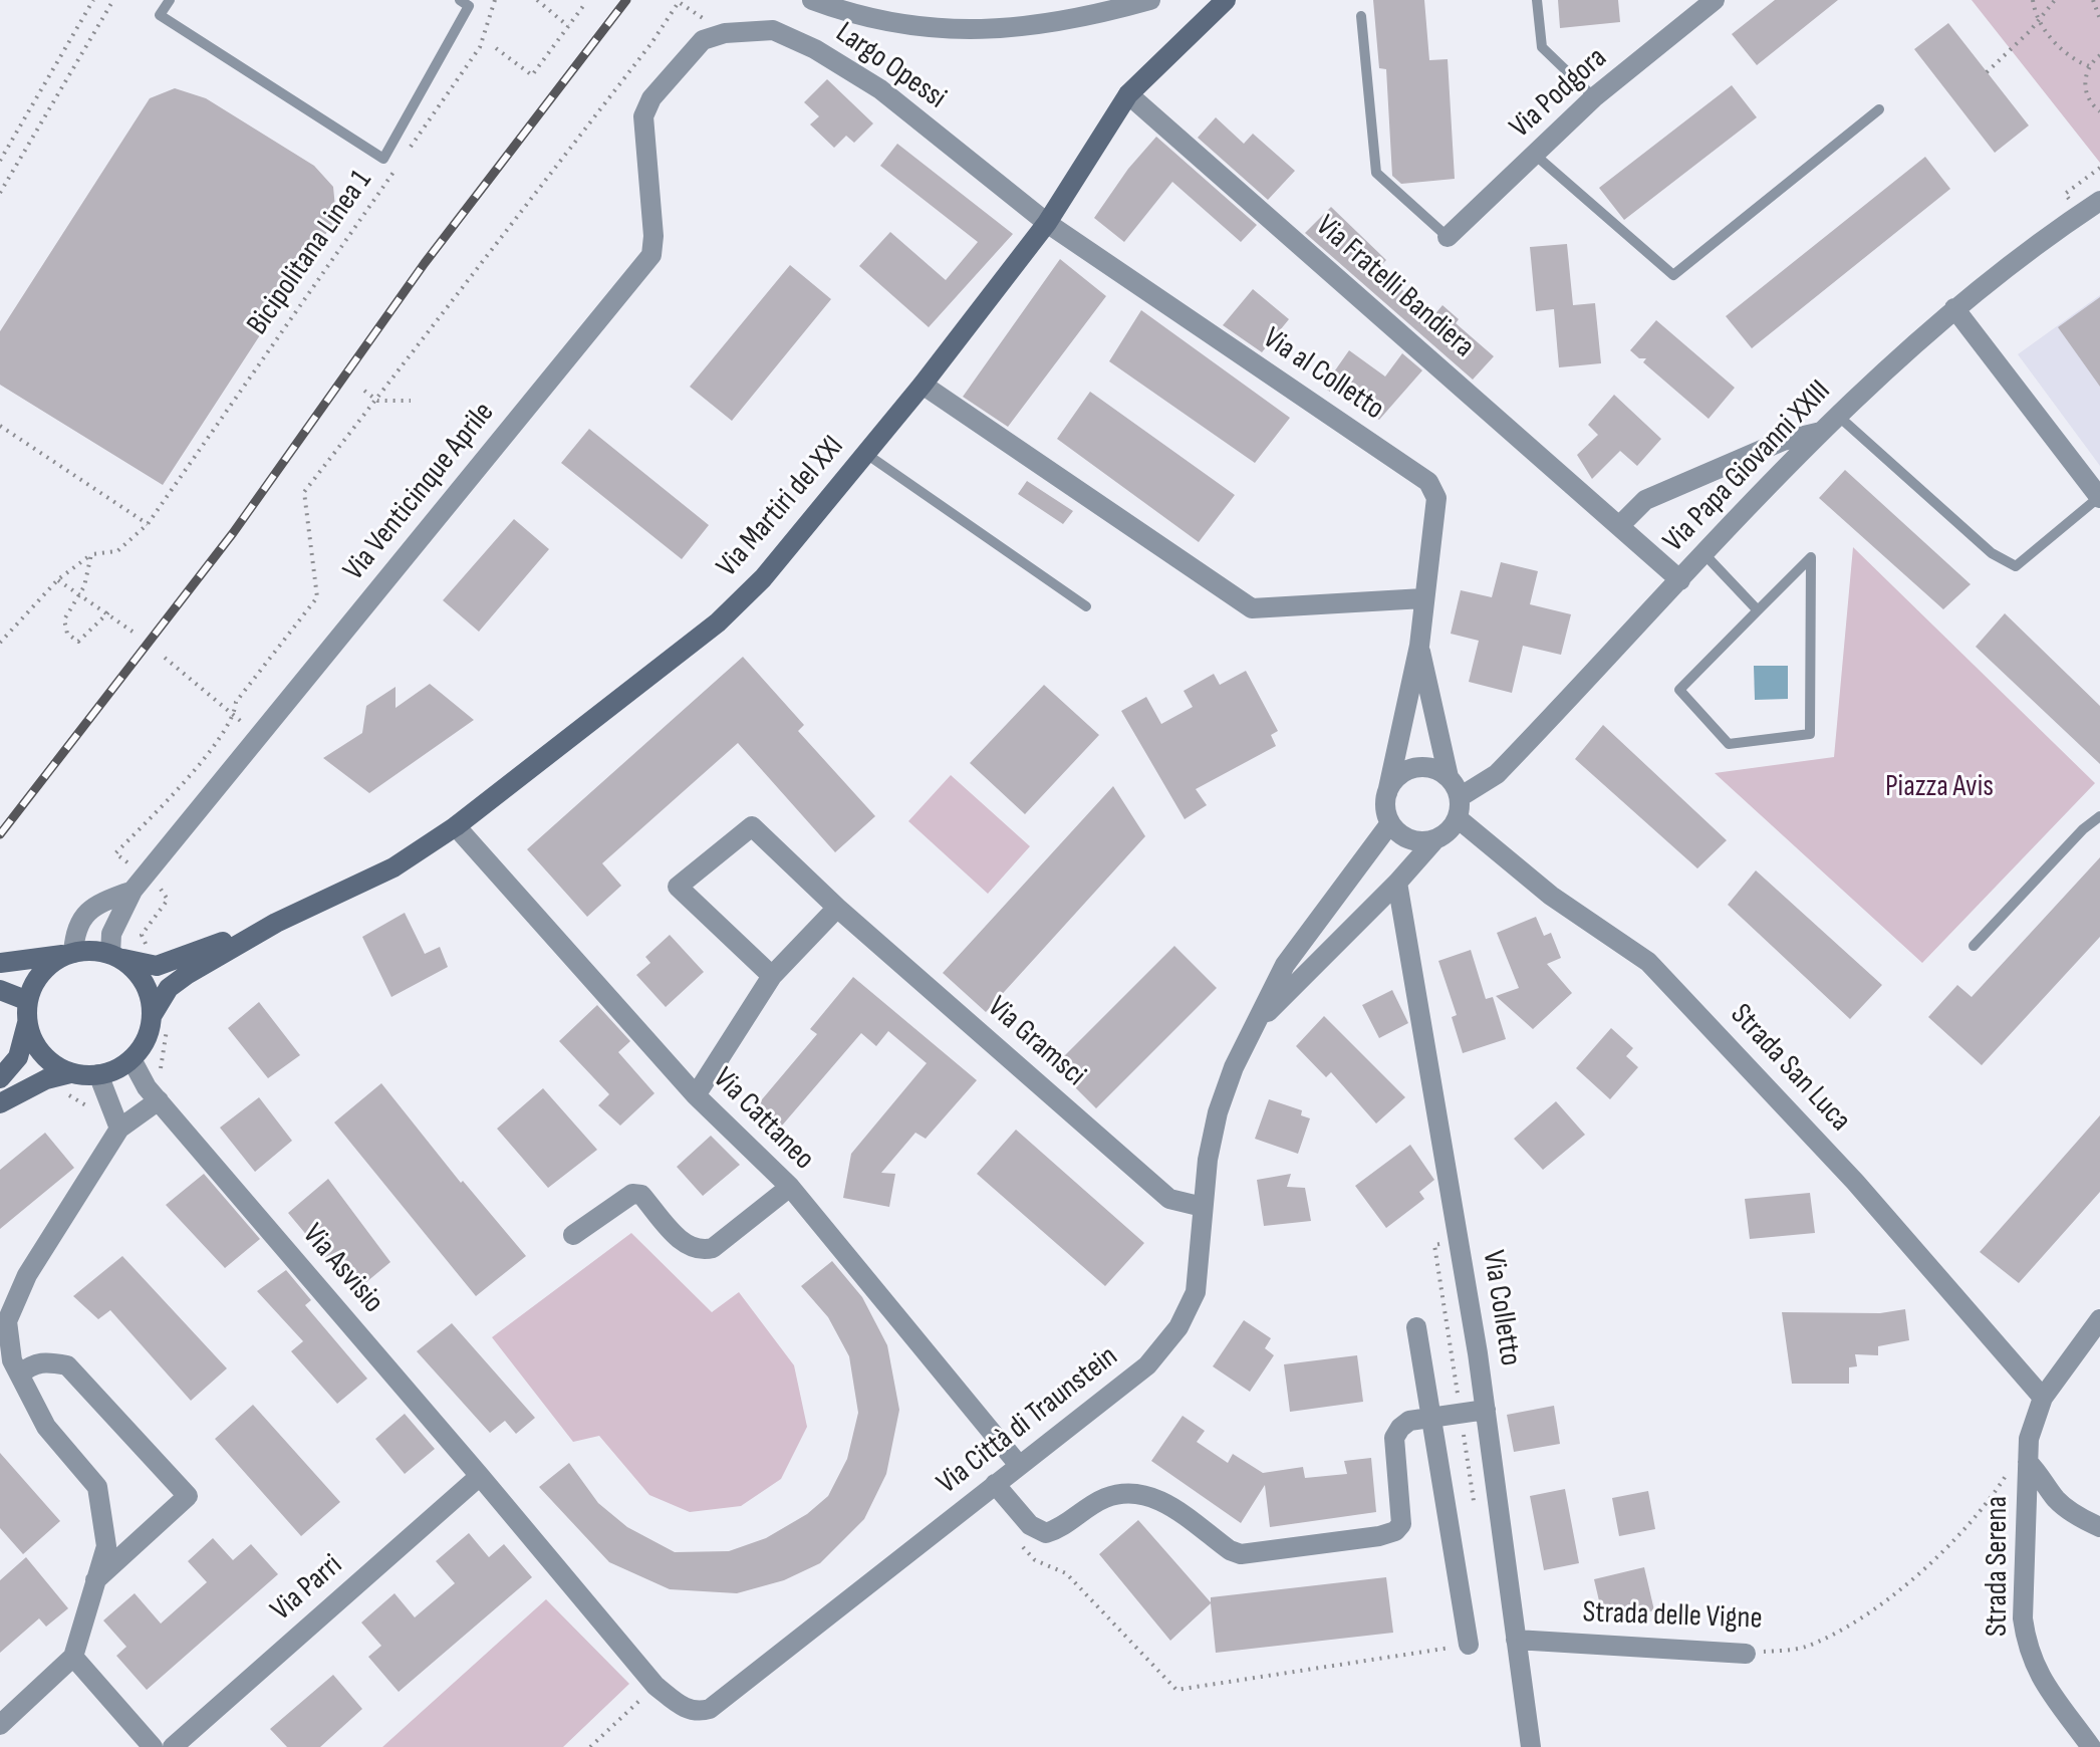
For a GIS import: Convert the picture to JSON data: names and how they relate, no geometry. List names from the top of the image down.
{
  "streets": {
    "street": [
      "Largo Opessi",
      "Via Podgora",
      "Via Fratelli Bandiera",
      "Via al Colletto",
      "Via Papa Giovanni XXIII",
      "Via Venticinque Aprile",
      "Via Martiri del XXI",
      "Via Gramsci",
      "Strada San Luca",
      "Via Cattaneo",
      "Via Asvisio",
      "Via Colletto",
      "Via Città di Traunstein",
      "Strada Serena",
      "Via Parri",
      "Strada delle Vigne"
    ],
    "path": ["Bicipolitana Linea 1"]
  },
  "crossings": [
    ["Largo Opessi", "Via al Colletto"],
    ["Largo Opessi", "Via Venticinque Aprile"],
    ["Largo Opessi", "Via Martiri del XXI"],
    ["Via Fratelli Bandiera", "Via Papa Giovanni XXIII"],
    ["Via Fratelli Bandiera", "Via Martiri del XXI"],
    ["Via al Colletto", "Via Papa Giovanni XXIII"],
    ["Via al Colletto", "Via Martiri del XXI"],
    ["Via al Colletto", "Strada San Luca"],
    ["Via al Colletto", "Via Città di Traunstein"],
    ["Via Papa Giovanni XXIII", "Strada San Luca"],
    ["Via Papa Giovanni XXIII", "Via Città di Traunstein"],
    ["Via Venticinque Aprile", "Via Martiri del XXI"],
    ["Via Venticinque Aprile", "Via Asvisio"],
    ["Via Martiri del XXI", "Via Cattaneo"],
    ["Via Martiri del XXI", "Via Asvisio"],
    ["Via Gramsci", "Via Città di Traunstein"],
    ["Strada San Luca", "Via Città di Traunstein"],
    ["Strada San Luca", "Strada Serena"],
    ["Via Cattaneo", "Via Città di Traunstein"],
    ["Via Asvisio", "Via Città di Traunstein"],
    ["Via Asvisio", "Via Parri"],
    ["Via Colletto", "Via Città di Traunstein"],
    ["Via Colletto", "Strada delle Vigne"],
    ["Strada Serena", "Strada delle Vigne"]
  ],
  "parks": ["Piazza Avis"]
}
